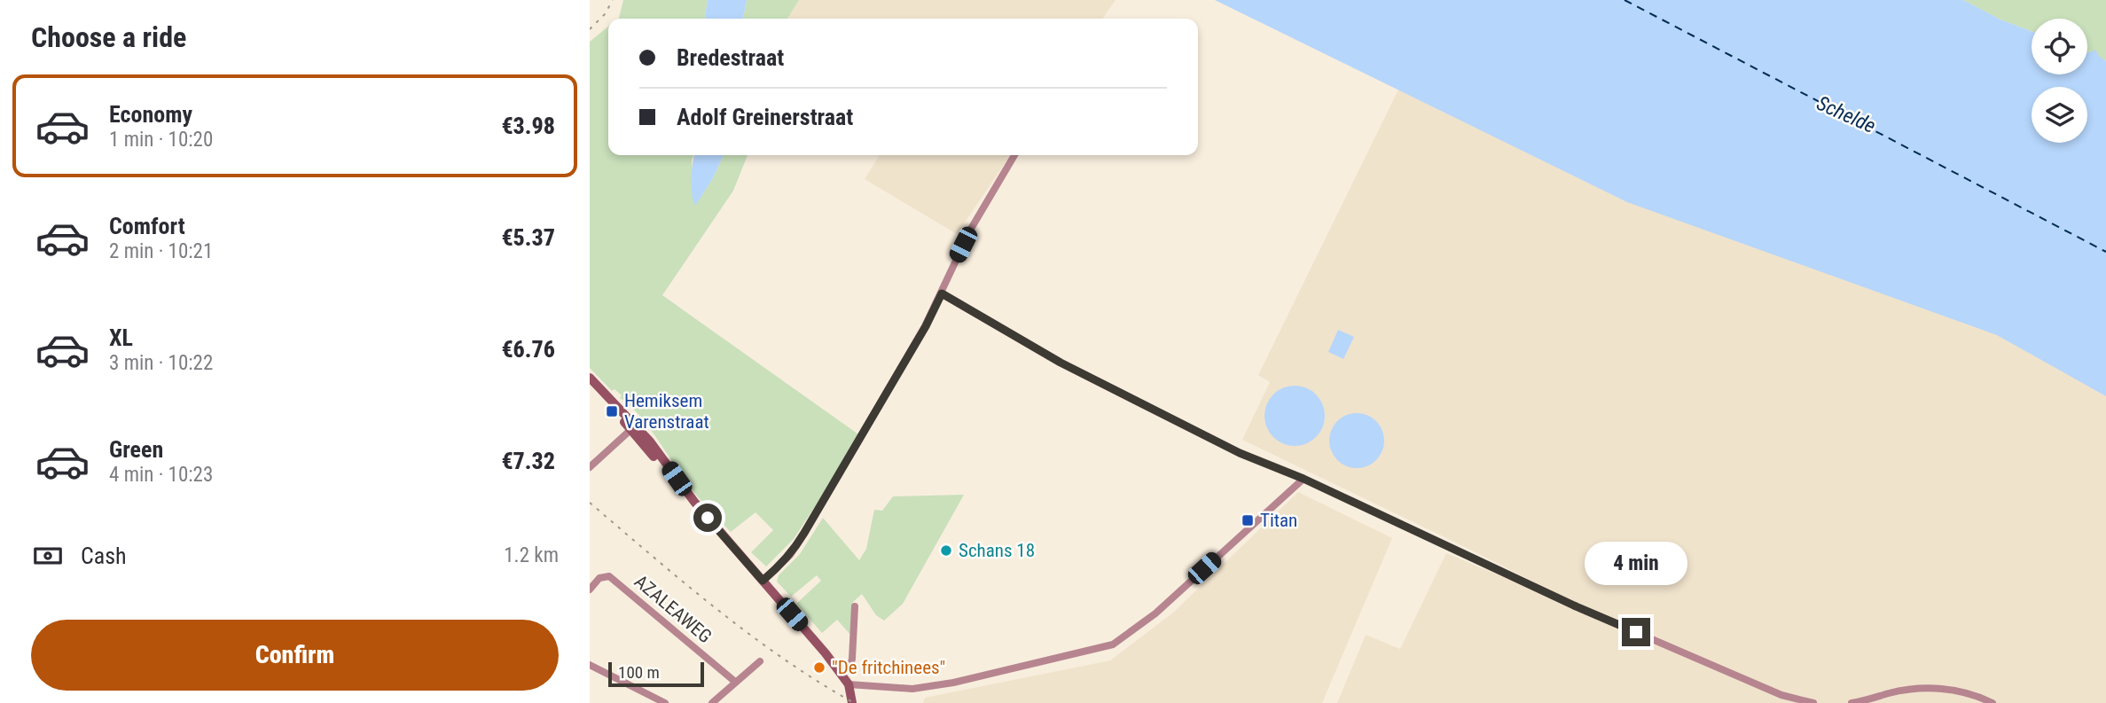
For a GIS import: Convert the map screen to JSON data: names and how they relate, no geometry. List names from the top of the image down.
{
  "streets": {
    "street": ["AZALEAWEG"]
  },
  "water": ["Schelde"],
  "places": {
    "transit": ["Hemiksem Varenstraat", "Titan"],
    "other": ["Schans 18", "\"De fritchinees\""]
  },
  "scale_bar": "100 m",
  "page": {
    "heading": "Choose a ride",
    "banner": ["Bredestraat", "Adolf Greinerstraat"],
    "list": [
      {
        "name": "Economy",
        "note": "1 min · 10:20",
        "value": "€3.98"
      },
      {
        "name": "Comfort",
        "note": "2 min · 10:21",
        "value": "€5.37"
      },
      {
        "name": "XL",
        "note": "3 min · 10:22",
        "value": "€6.76"
      },
      {
        "name": "Green",
        "note": "4 min · 10:23",
        "value": "€7.32"
      }
    ],
    "pay": ["Cash", "1.2 km"],
    "bubble": "4 min",
    "buttons": "Confirm",
    "scale": "100 m"
  }
}
